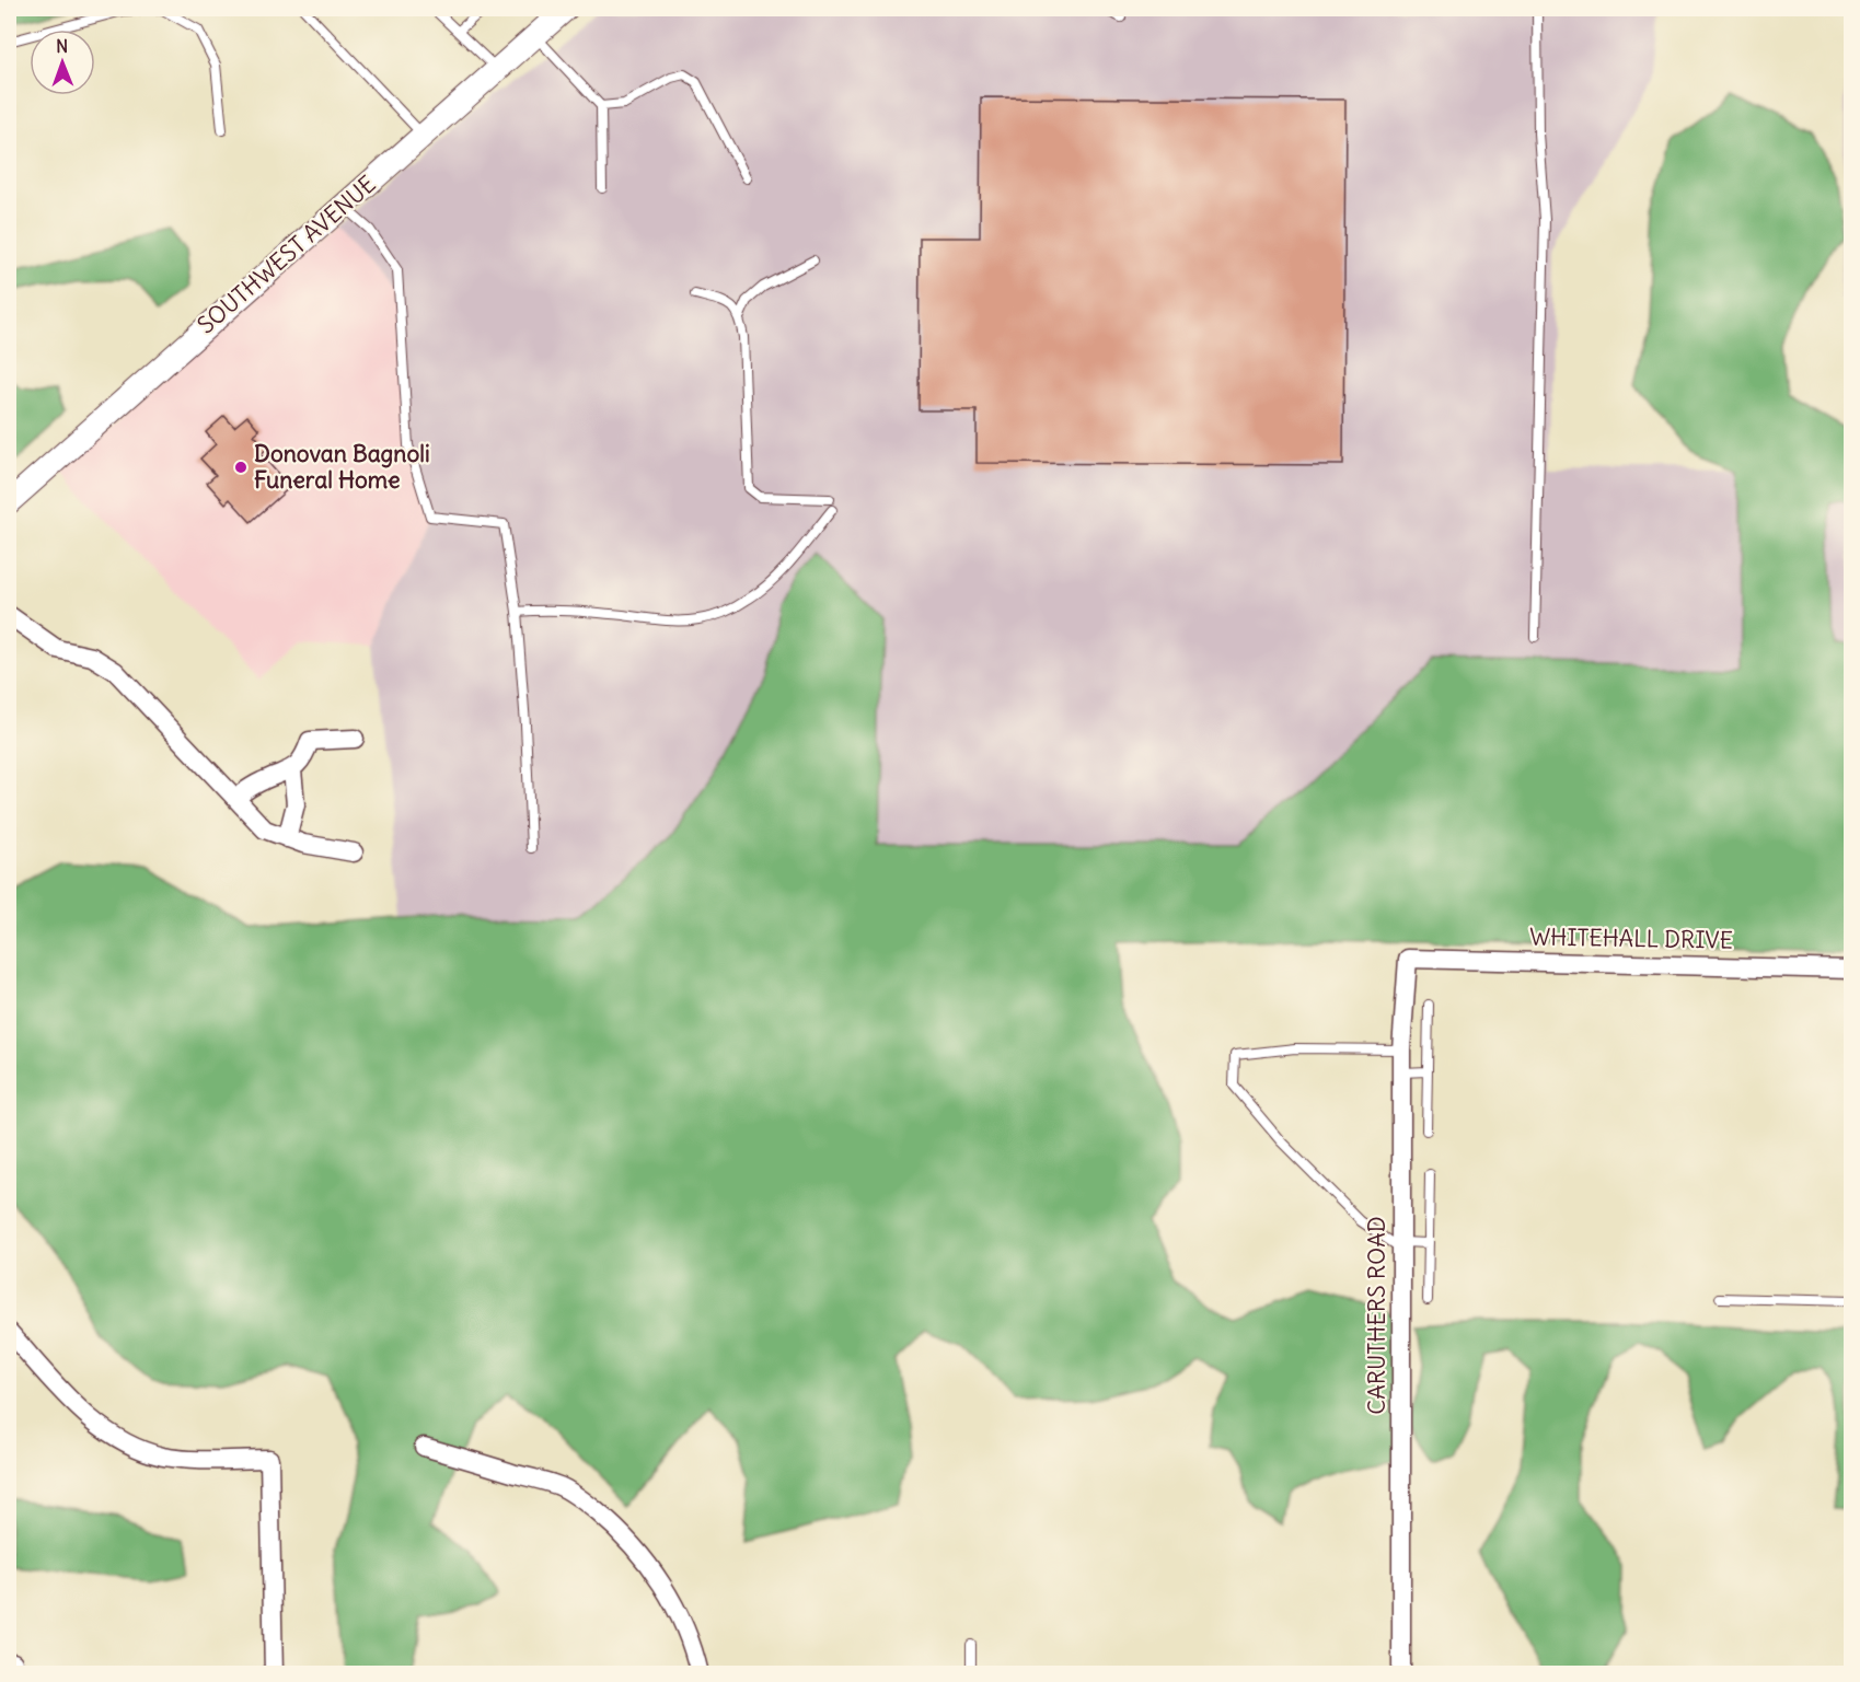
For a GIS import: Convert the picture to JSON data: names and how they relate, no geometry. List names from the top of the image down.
{
  "streets": {
    "street": ["SOUTHWEST AVENUE", "WHITEHALL DRIVE", "CARUTHERS ROAD"]
  },
  "crossings": [
    ["WHITEHALL DRIVE", "CARUTHERS ROAD"]
  ],
  "places": ["Donovan Bagnoli Funeral Home"],
  "north": "top"
}
